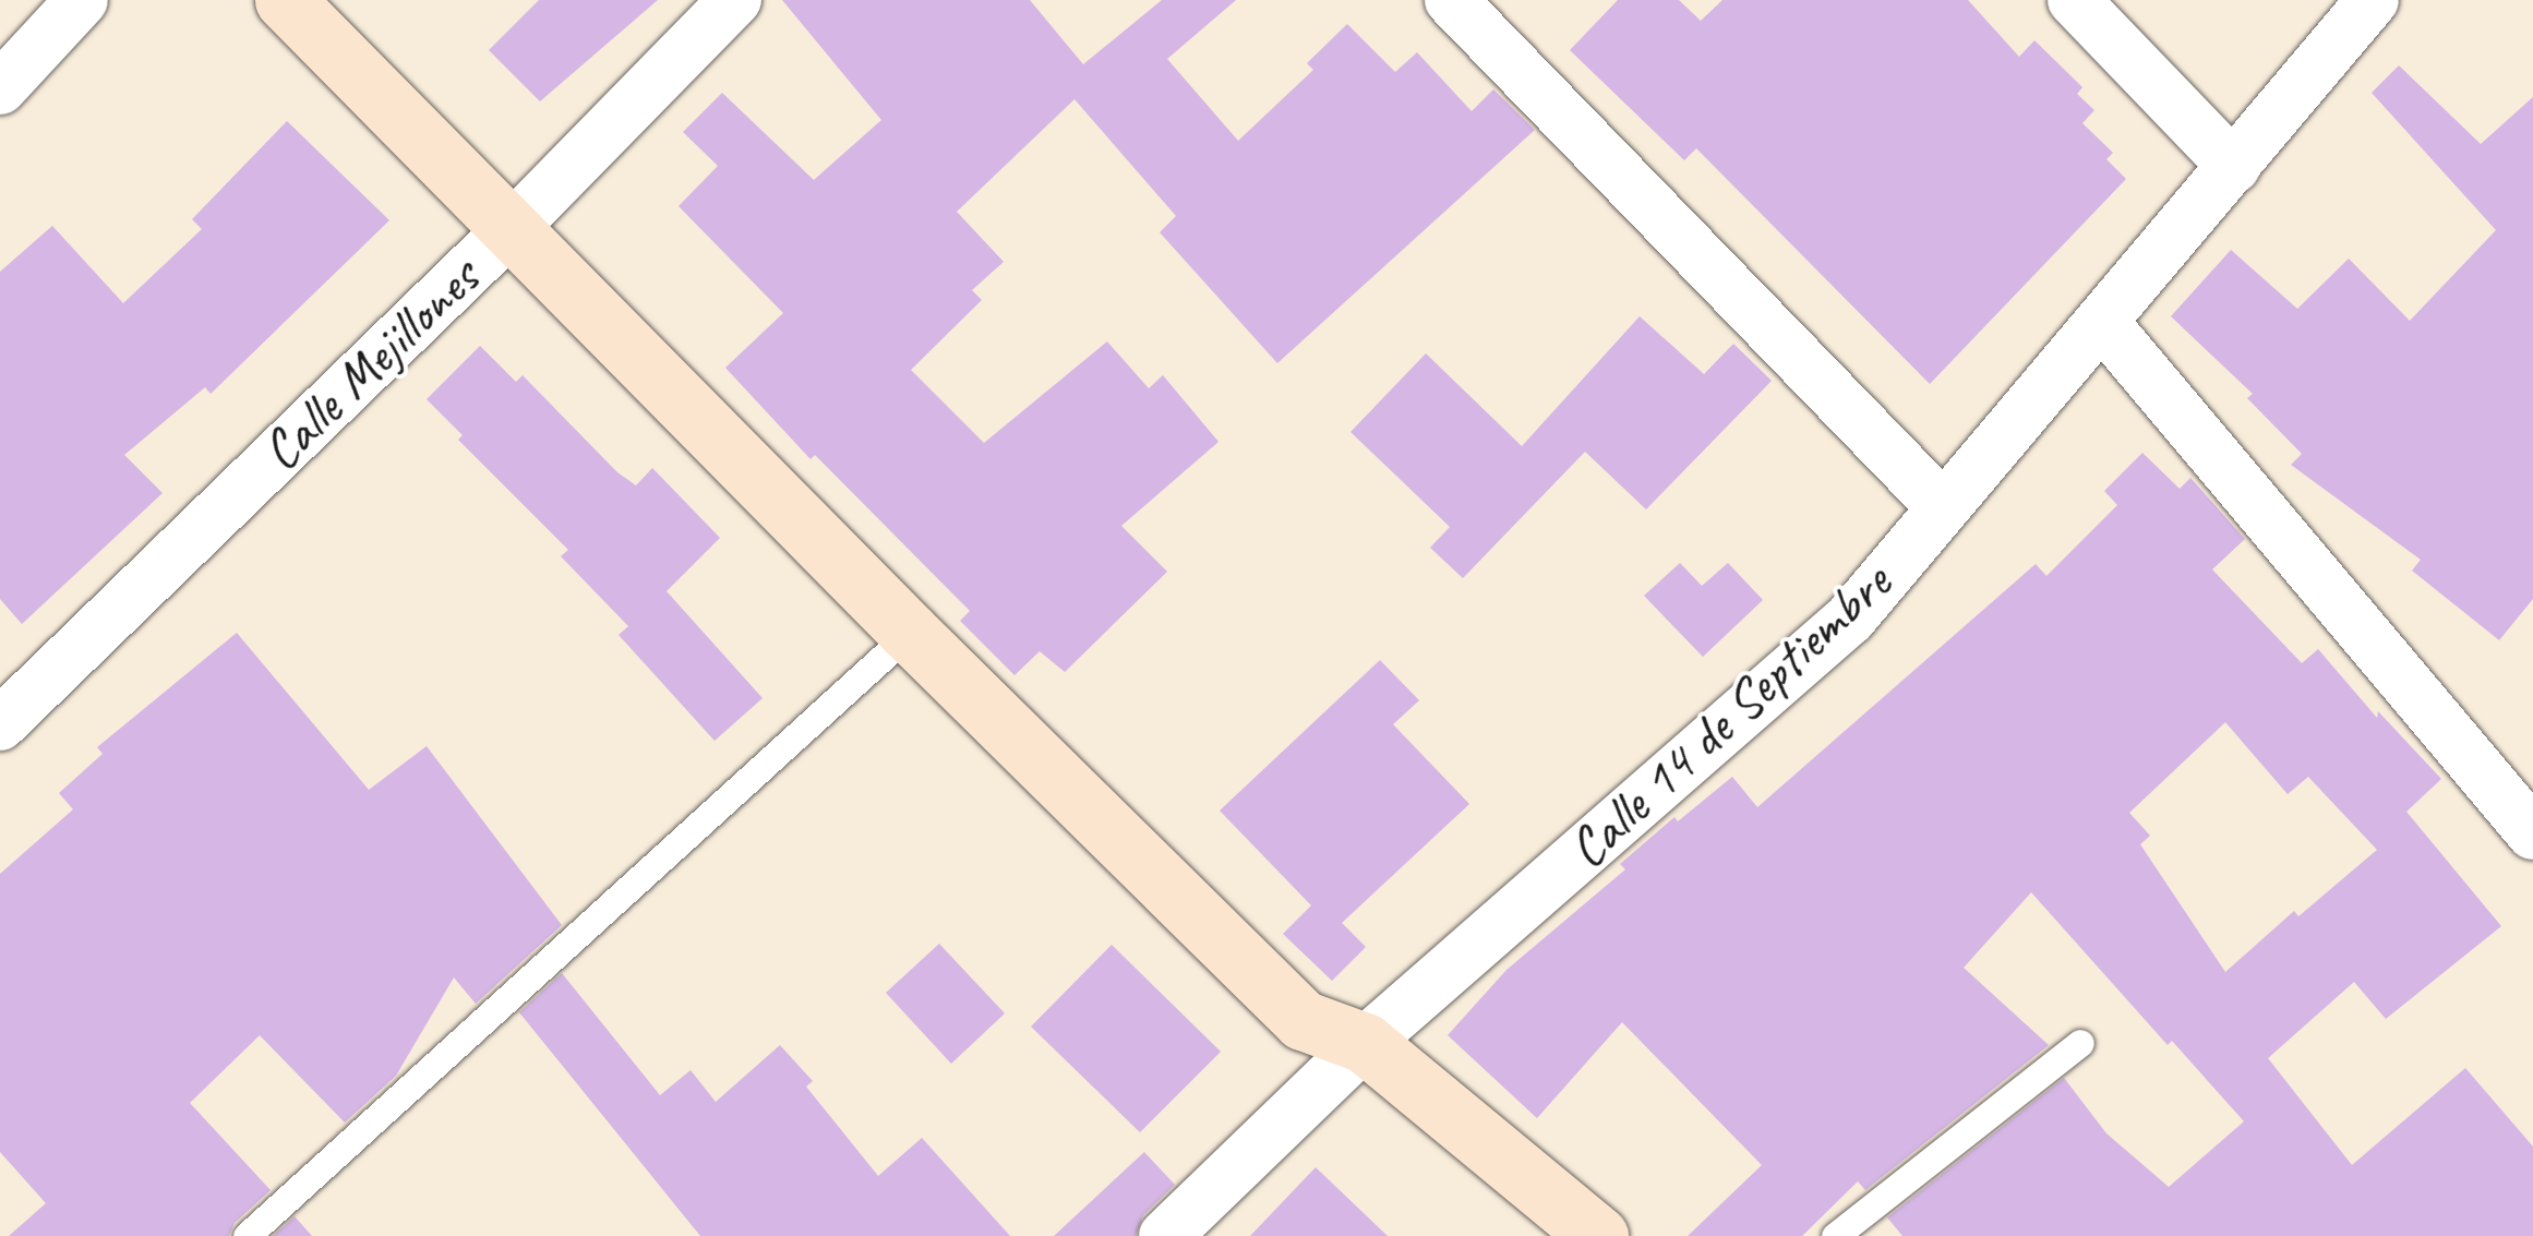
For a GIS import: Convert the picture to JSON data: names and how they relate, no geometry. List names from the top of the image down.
{
  "streets": {
    "street": ["Calle Mejillones", "Calle 14 de Septiembre"]
  }
}
